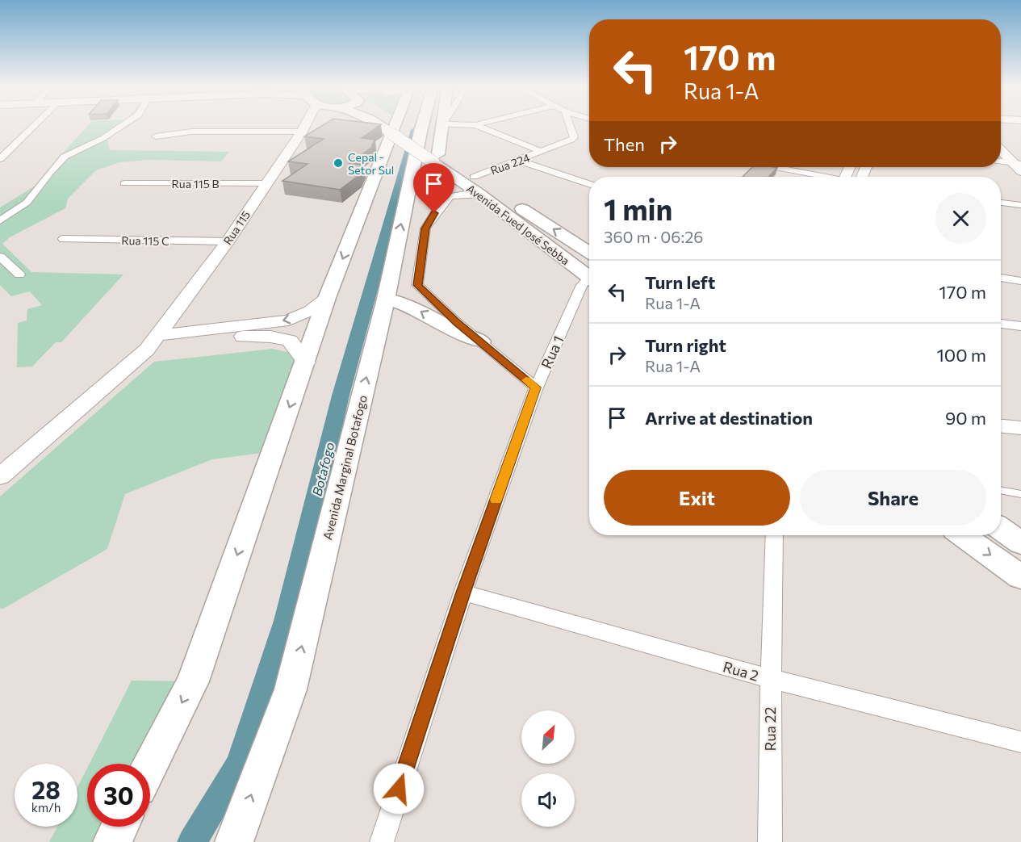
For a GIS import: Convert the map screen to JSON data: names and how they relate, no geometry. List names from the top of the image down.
{
  "streets": {
    "main road": ["Avenida Fued José Sebba", "Avenida Marginal Botafogo"],
    "street": [
      "Rua 224",
      "Rua 115 B",
      "Rua 115",
      "Rua 115 C",
      "Rua 1",
      "Rua 2",
      "Rua 22"
    ]
  },
  "crossings": [
    ["Rua 224", "Avenida Fued José Sebba"],
    ["Rua 115 B", "Rua 115"],
    ["Rua 115", "Rua 115 C"],
    ["Rua 1", "Rua 2"],
    ["Rua 2", "Rua 22"]
  ],
  "water": ["Botafogo"],
  "places": ["Cepal - Setor Sul"],
  "north": "top right",
  "page": {
    "turn": ["170 m", "Rua 1-A"],
    "then": "Then",
    "heading": ["1 min", "360 m · 06:26"],
    "list": [
      {
        "name": "Turn left",
        "note": "Rua 1-A",
        "value": "170 m"
      },
      {
        "name": "Turn right",
        "note": "Rua 1-A",
        "value": "100 m"
      },
      {
        "name": "Arrive at destination",
        "value": "90 m"
      }
    ],
    "buttons": ["Exit", "Share"],
    "speed": "28 km/h",
    "limit": "30"
  }
}
